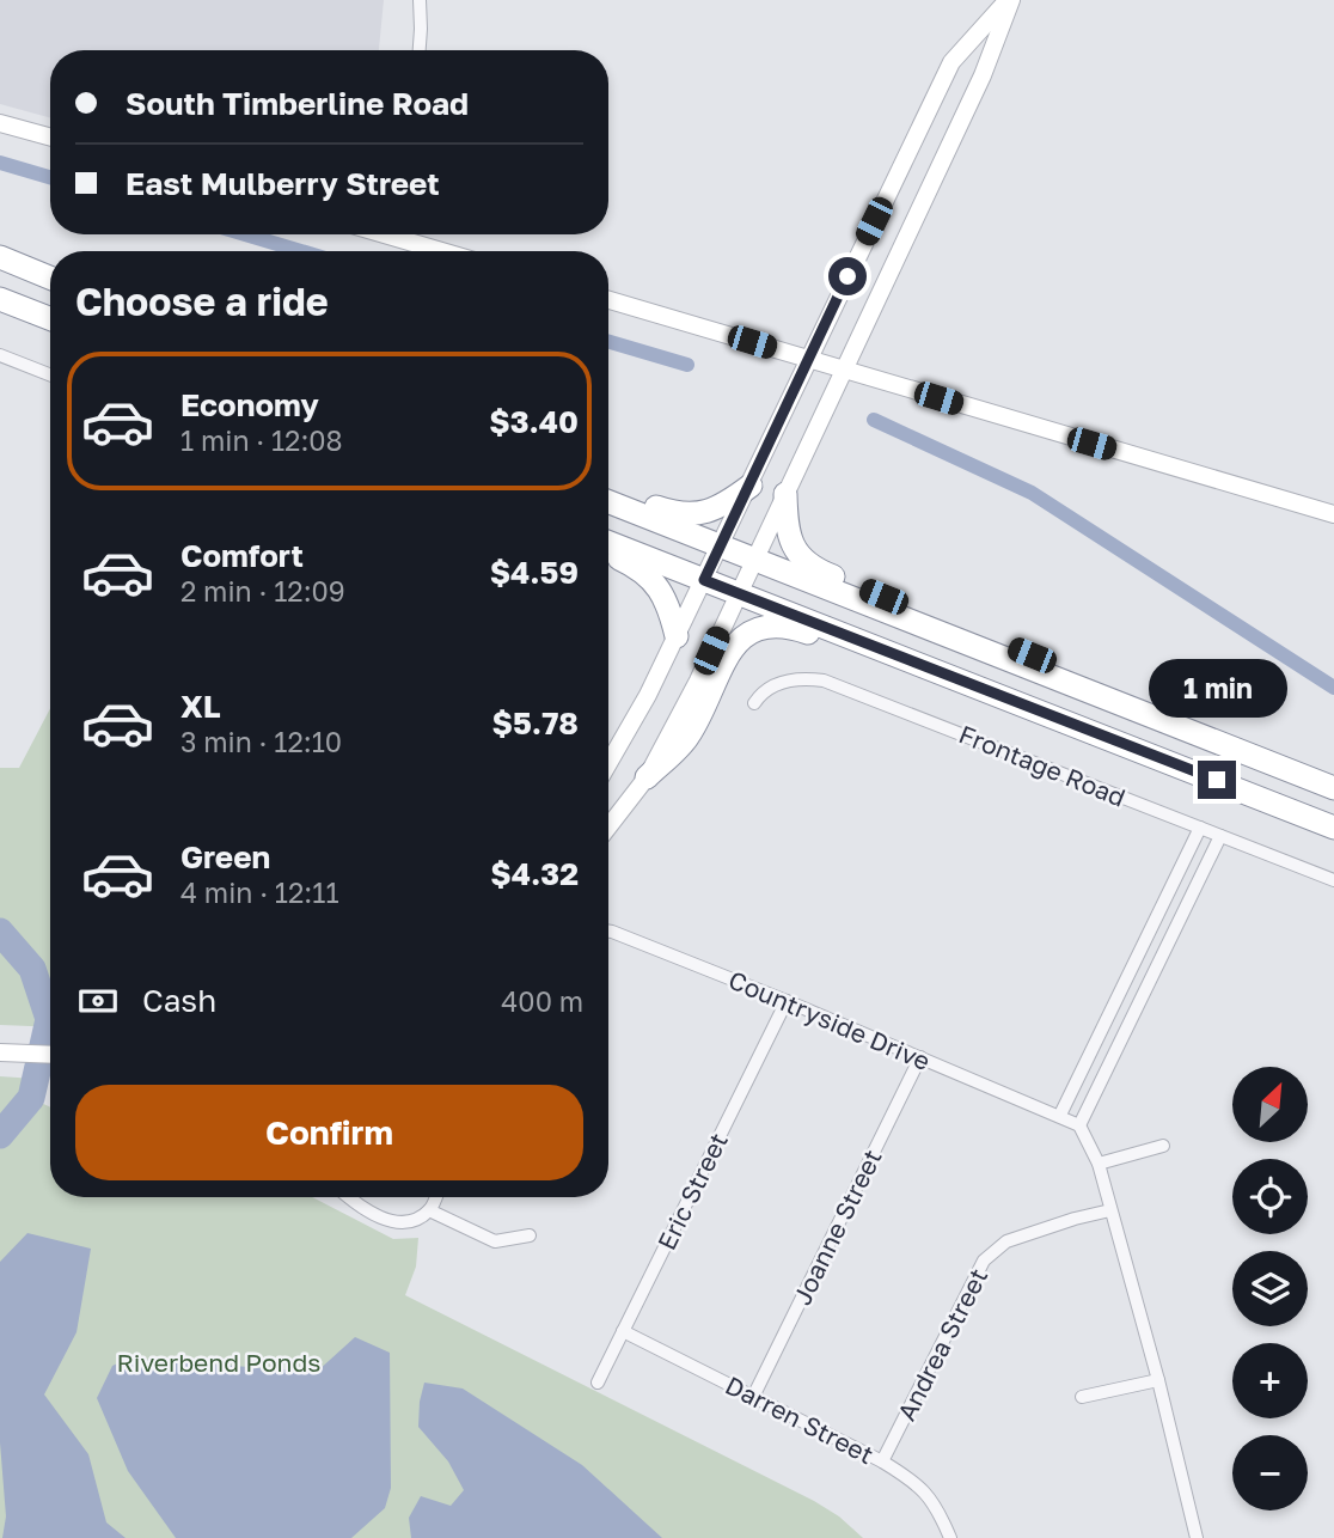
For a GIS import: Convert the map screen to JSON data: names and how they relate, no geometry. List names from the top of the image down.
{
  "streets": {
    "street": [
      "Frontage Road",
      "Countryside Drive",
      "Eric Street",
      "Joanne Street",
      "Andrea Street",
      "Darren Street"
    ]
  },
  "crossings": [
    ["Countryside Drive", "Eric Street"],
    ["Countryside Drive", "Joanne Street"],
    ["Eric Street", "Darren Street"],
    ["Joanne Street", "Darren Street"],
    ["Andrea Street", "Darren Street"]
  ],
  "parks": ["Riverbend Ponds"],
  "north": "top right",
  "page": {
    "banner": ["South Timberline Road", "East Mulberry Street"],
    "heading": "Choose a ride",
    "list": [
      {
        "name": "Economy",
        "note": "1 min · 12:08",
        "value": "$3.40"
      },
      {
        "name": "Comfort",
        "note": "2 min · 12:09",
        "value": "$4.59"
      },
      {
        "name": "XL",
        "note": "3 min · 12:10",
        "value": "$5.78"
      },
      {
        "name": "Green",
        "note": "4 min · 12:11",
        "value": "$4.32"
      }
    ],
    "bubble": "1 min",
    "pay": ["Cash", "400 m"],
    "map_buttons": ["+", "−"],
    "buttons": "Confirm"
  }
}
